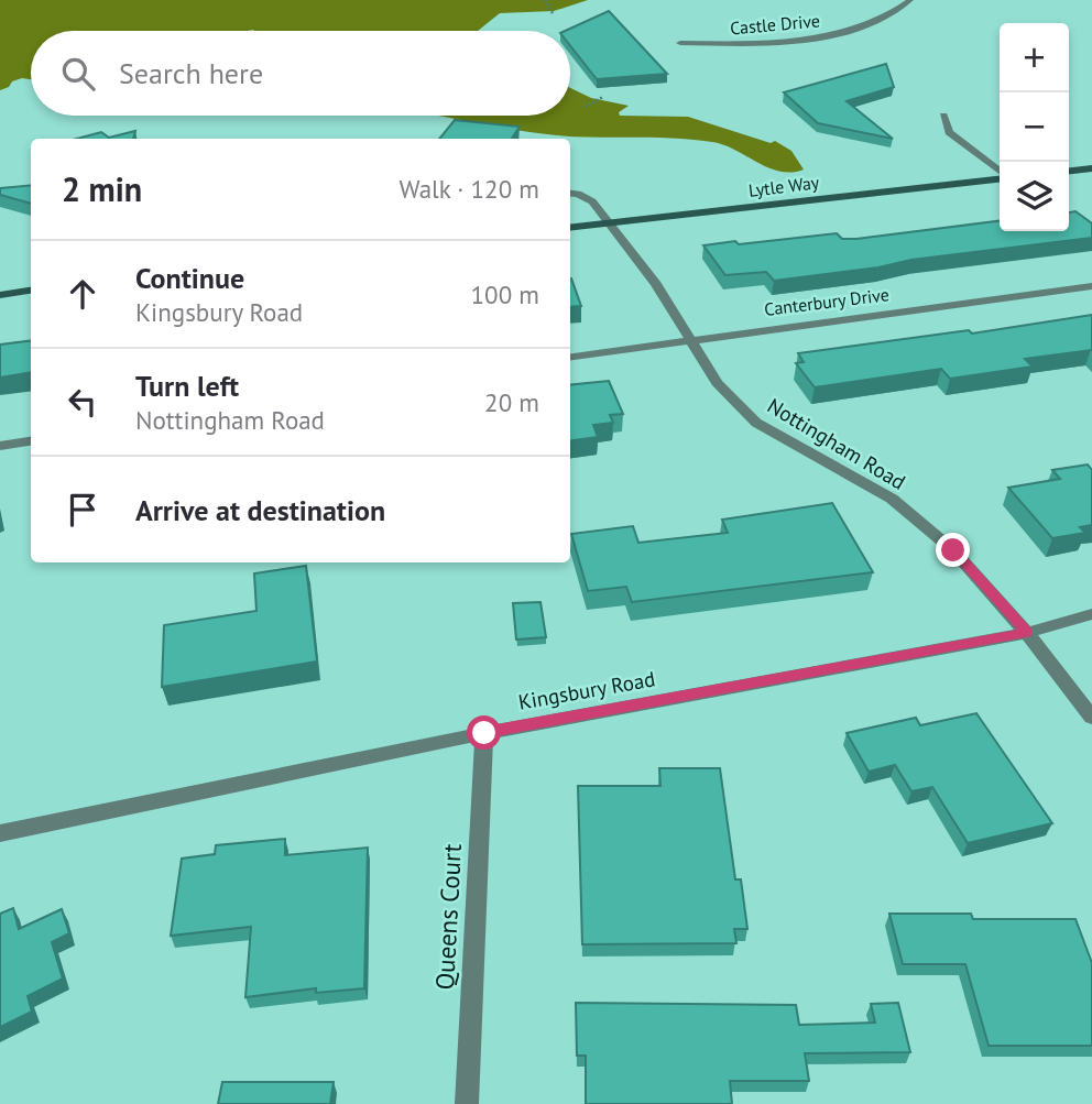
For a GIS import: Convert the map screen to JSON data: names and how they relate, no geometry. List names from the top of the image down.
{
  "streets": {
    "street": [
      "Castle Drive",
      "Lytle Way",
      "Canterbury Drive",
      "Nottingham Road",
      "Kingsbury Road",
      "Queens Court"
    ]
  },
  "crossings": [
    ["Lytle Way", "Nottingham Road"],
    ["Canterbury Drive", "Nottingham Road"],
    ["Nottingham Road", "Kingsbury Road"],
    ["Kingsbury Road", "Queens Court"]
  ],
  "page": {
    "map_buttons": ["+", "−"],
    "search": "Search here",
    "heading": ["2 min", "Walk · 120 m"],
    "list": [
      ["Continue", "Kingsbury Road", "100 m"],
      ["Turn left", "Nottingham Road", "20 m"],
      "Arrive at destination"
    ]
  }
}
